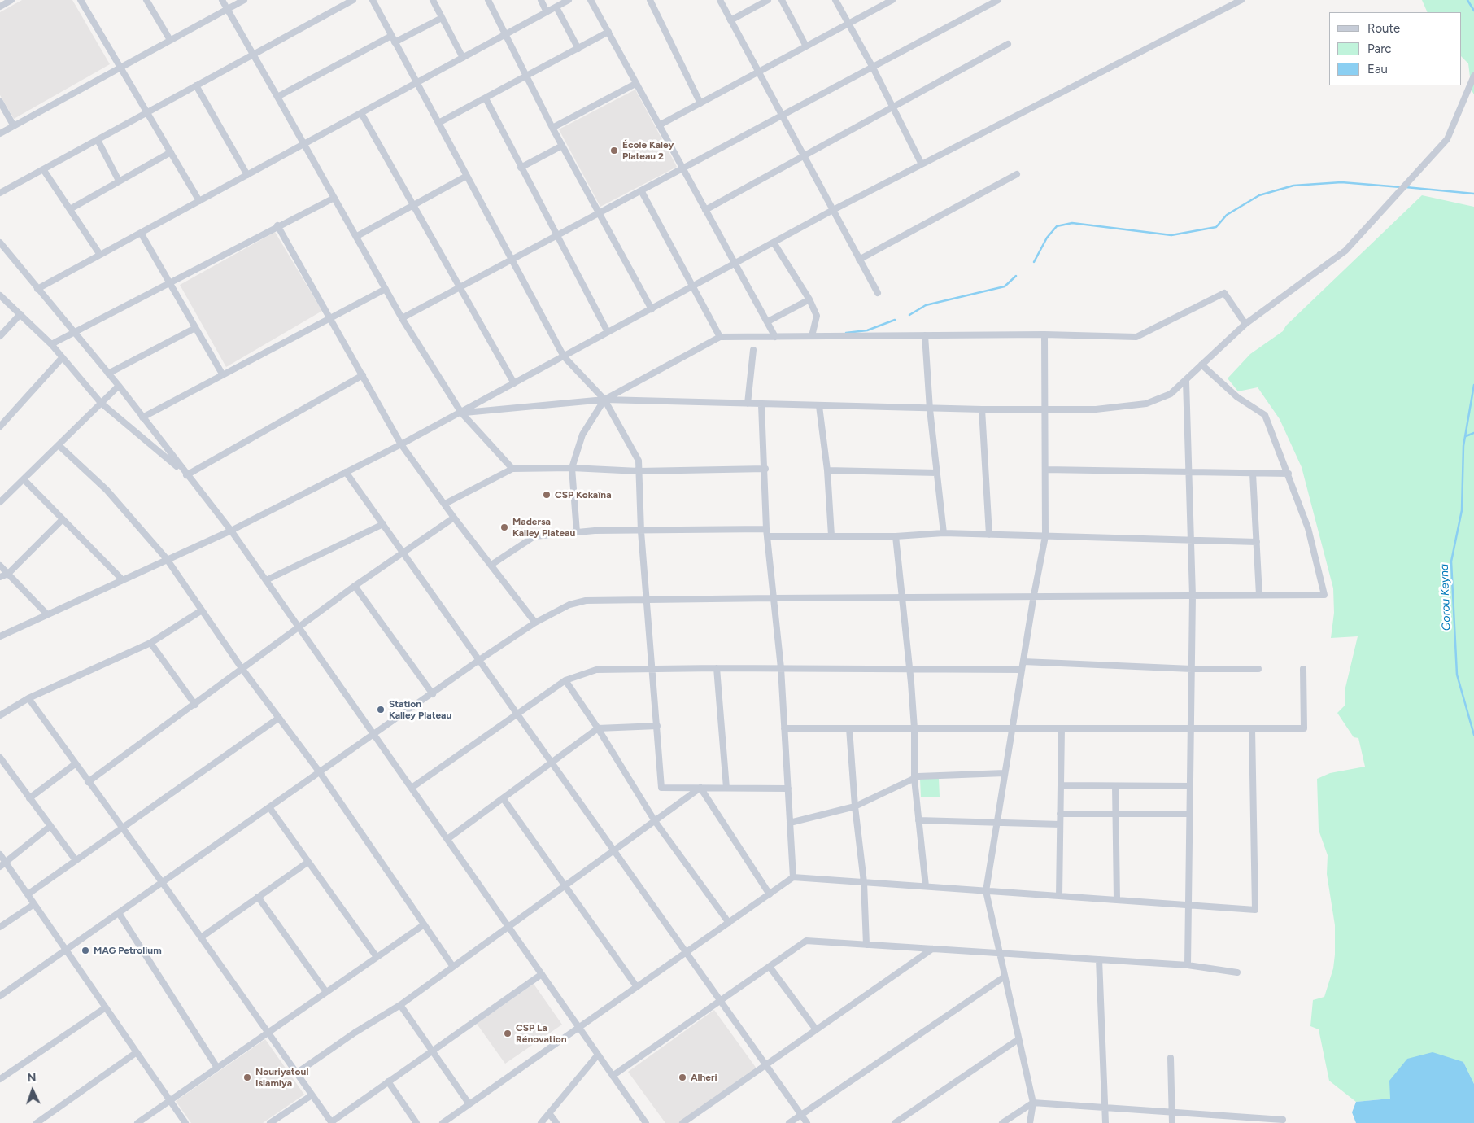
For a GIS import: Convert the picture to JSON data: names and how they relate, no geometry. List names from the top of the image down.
{
  "water": ["Gorou Keyna"],
  "places": [
    "École Kaley Plateau 2",
    "CSP Kokaïna",
    "Madersa Kalley Plateau",
    "Station Kalley Plateau",
    "MAG Petrolium",
    "CSP La Rénovation",
    "Nouriyatoul Islamiya",
    "Alheri"
  ],
  "legend": ["Route", "Parc", "Eau"],
  "north": "top"
}
